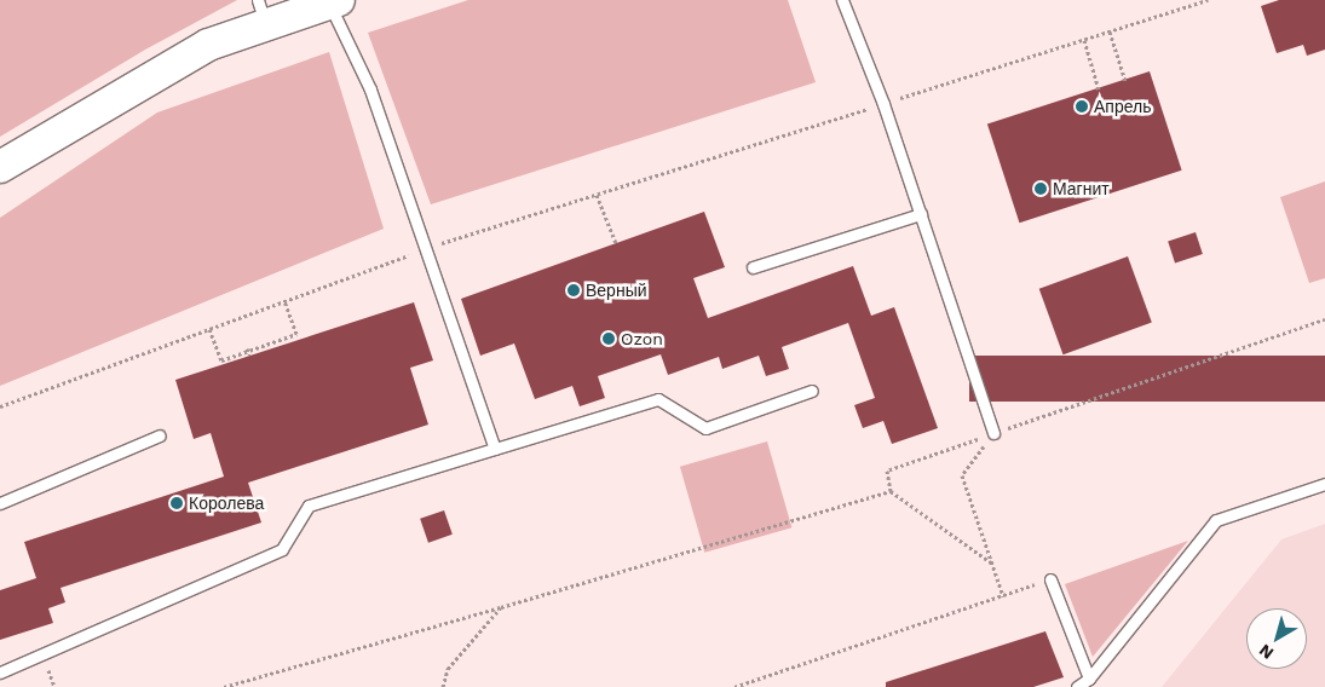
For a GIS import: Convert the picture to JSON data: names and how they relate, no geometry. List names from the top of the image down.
{
  "places": [
    "Апрель",
    "Магнит",
    "Верный",
    "Ozon",
    "Королева"
  ],
  "north": "bottom left"
}
